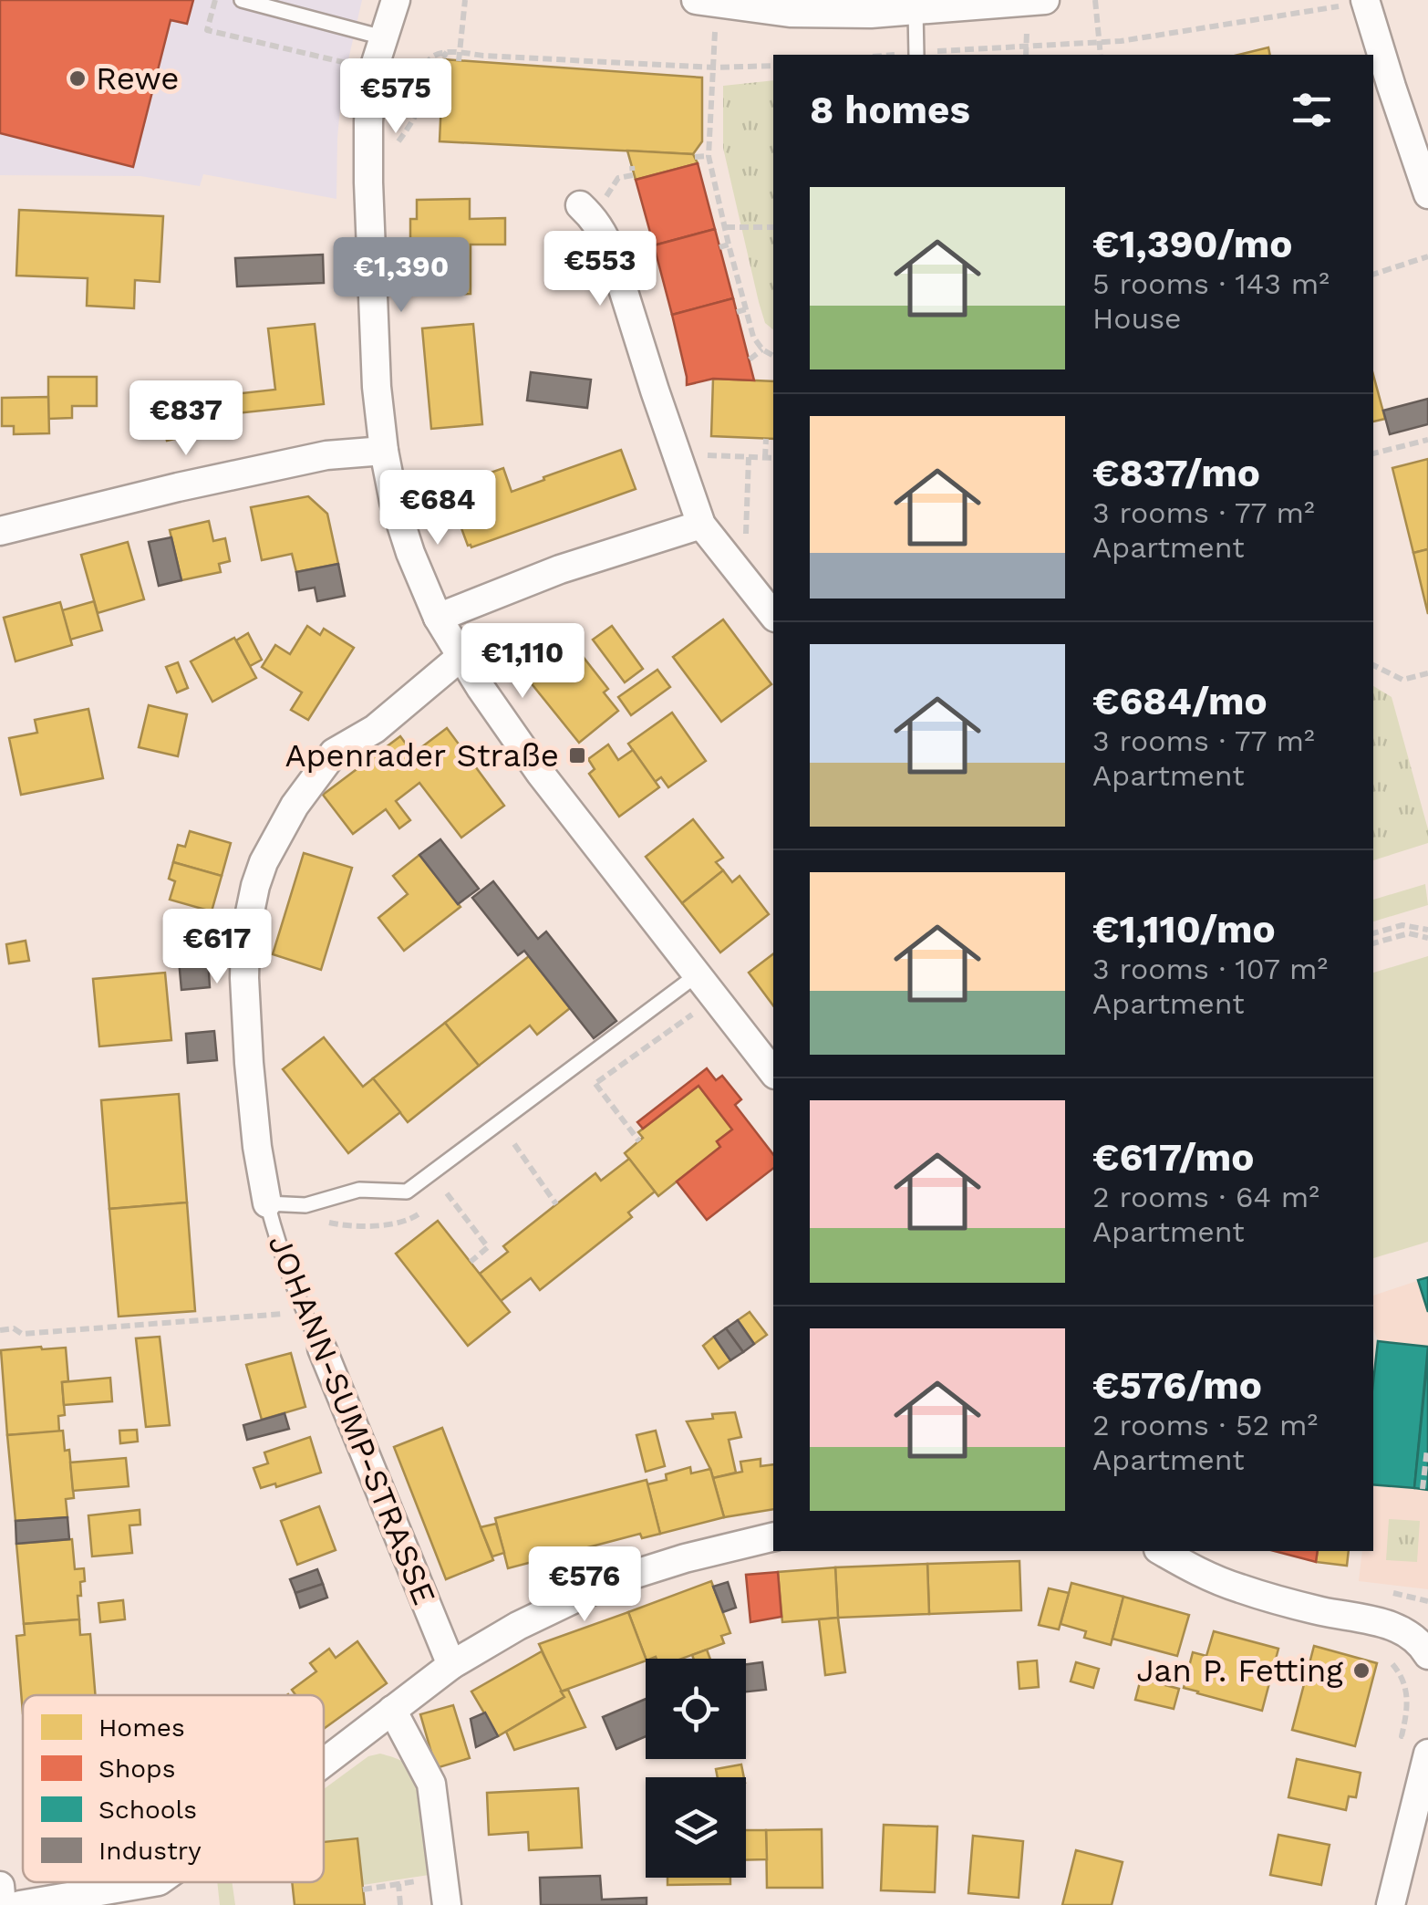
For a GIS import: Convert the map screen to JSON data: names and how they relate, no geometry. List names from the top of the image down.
{
  "streets": {
    "street": ["JOHANN-SUMP-STRASSE"]
  },
  "places": {
    "other": ["Rewe", "Jan P. Fetting"],
    "transit": ["Apenrader Straße"]
  },
  "legend": [
    "Homes",
    "Shops",
    "Schools",
    "Industry"
  ],
  "page": {
    "heading": "8 homes",
    "price": [
      "€575",
      "€553",
      "€1,390",
      "€837",
      "€684",
      "€1,110",
      "€617",
      "€576"
    ],
    "list": [
      {
        "name": "€1,390/mo",
        "note": "5 rooms · 143 m² · House"
      },
      {
        "name": "€837/mo",
        "note": "3 rooms · 77 m² · Apartment"
      },
      {
        "name": "€684/mo",
        "note": "3 rooms · 77 m² · Apartment"
      },
      {
        "name": "€1,110/mo",
        "note": "3 rooms · 107 m² · Apartment"
      },
      {
        "name": "€617/mo",
        "note": "2 rooms · 64 m² · Apartment"
      },
      {
        "name": "€576/mo",
        "note": "2 rooms · 52 m² · Apartment"
      }
    ]
  }
}
